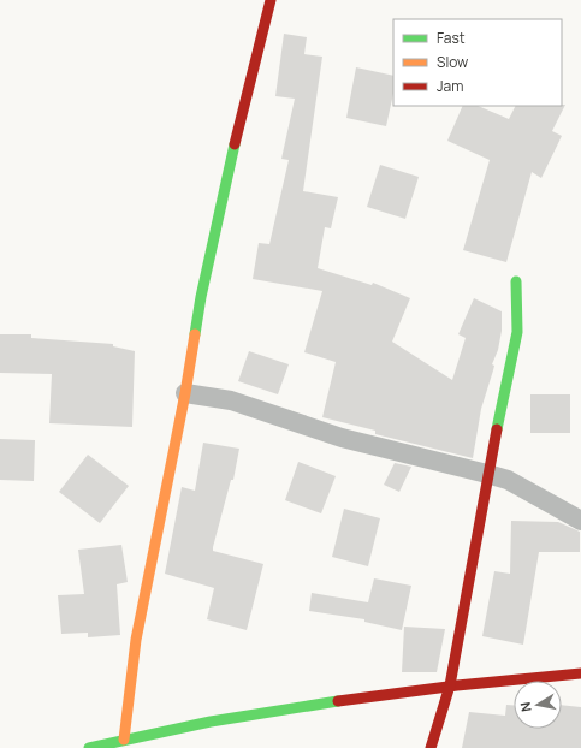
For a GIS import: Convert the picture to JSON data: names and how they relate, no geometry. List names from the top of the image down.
{
  "legend": ["Fast", "Slow", "Jam"],
  "north": "left"
}
